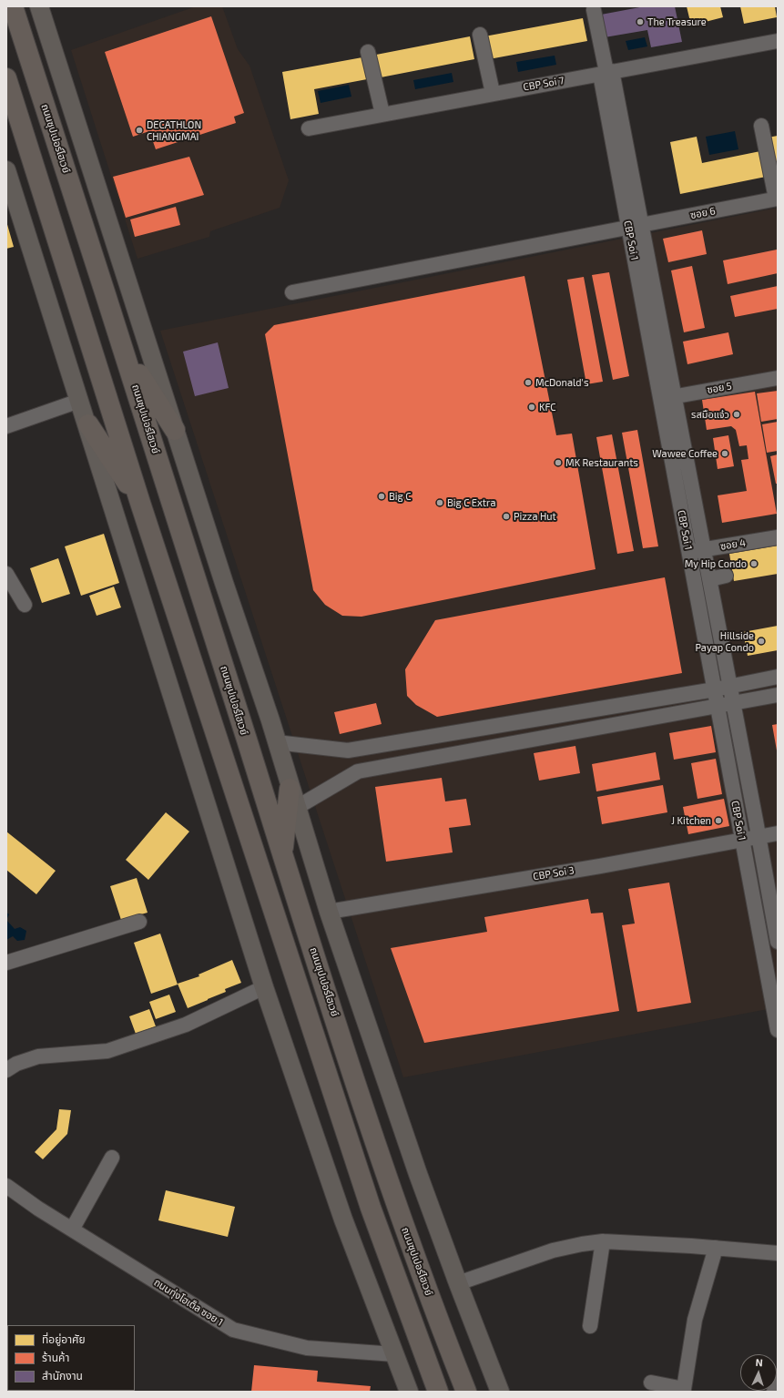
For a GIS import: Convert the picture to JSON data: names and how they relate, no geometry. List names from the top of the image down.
{
  "streets": {
    "highway": ["ถนนซุปเปอร์ไฮเวย์"],
    "street": [
      "CBP Soi 7",
      "ซอย 6",
      "CBP Soi 1",
      "ซอย 5",
      "ซอย 4",
      "CBP Soi 3",
      "ถนนทุ่งโฮเต็ล ซอย 1"
    ]
  },
  "crossings": [
    ["CBP Soi 7", "CBP Soi 1"],
    ["ซอย 6", "CBP Soi 1"],
    ["CBP Soi 1", "ซอย 5"],
    ["CBP Soi 1", "ซอย 4"],
    ["CBP Soi 1", "CBP Soi 3"]
  ],
  "places": [
    "The Treasure",
    "DECATHLON CHIANGMAI",
    "McDonald's",
    "KFC",
    "รสมือแจ๋ว",
    "Wawee Coffee",
    "MK Restaurants",
    "Big C",
    "Big C Extra",
    "Pizza Hut",
    "My Hip Condo",
    "Hillside Payap Condo",
    "J Kitchen"
  ],
  "legend": ["ที่อยู่อาศัย", "ร้านค้า", "สำนักงาน"],
  "north": "top"
}
